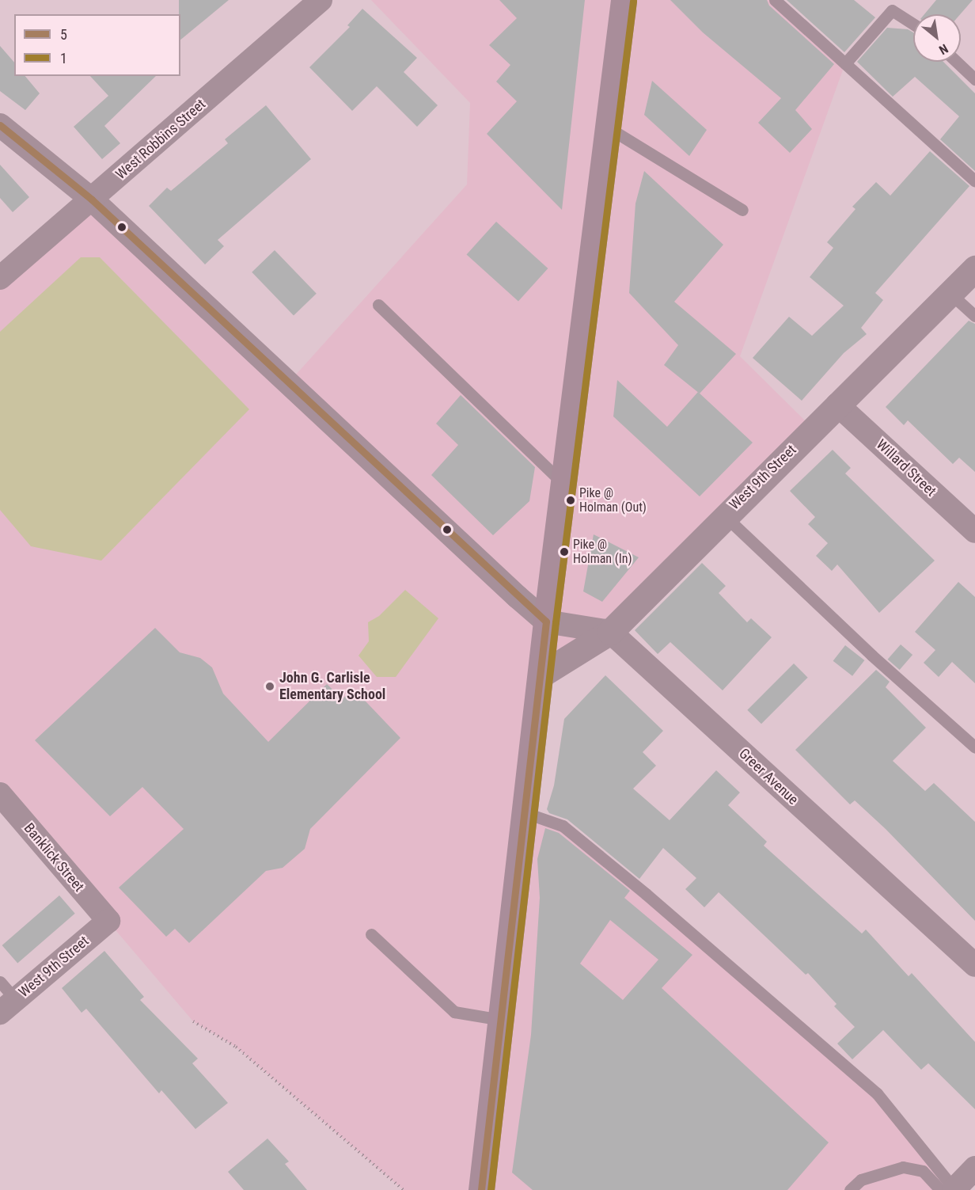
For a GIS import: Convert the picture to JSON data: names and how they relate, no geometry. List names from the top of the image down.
{
  "streets": {
    "street": [
      "West Robbins Street",
      "Willard Street",
      "West 9th Street",
      "Greer Avenue",
      "Banklick Street"
    ]
  },
  "crossings": [
    ["Willard Street", "West 9th Street"],
    ["West 9th Street", "Greer Avenue"],
    ["West 9th Street", "Banklick Street"]
  ],
  "places": ["Pike @ Holman (Out)", "Pike @ Holman (In)", "John G. Carlisle Elementary School"],
  "lines": ["transit line 1", "transit line 5"],
  "legend": ["5", "1"],
  "north": "bottom right"
}
